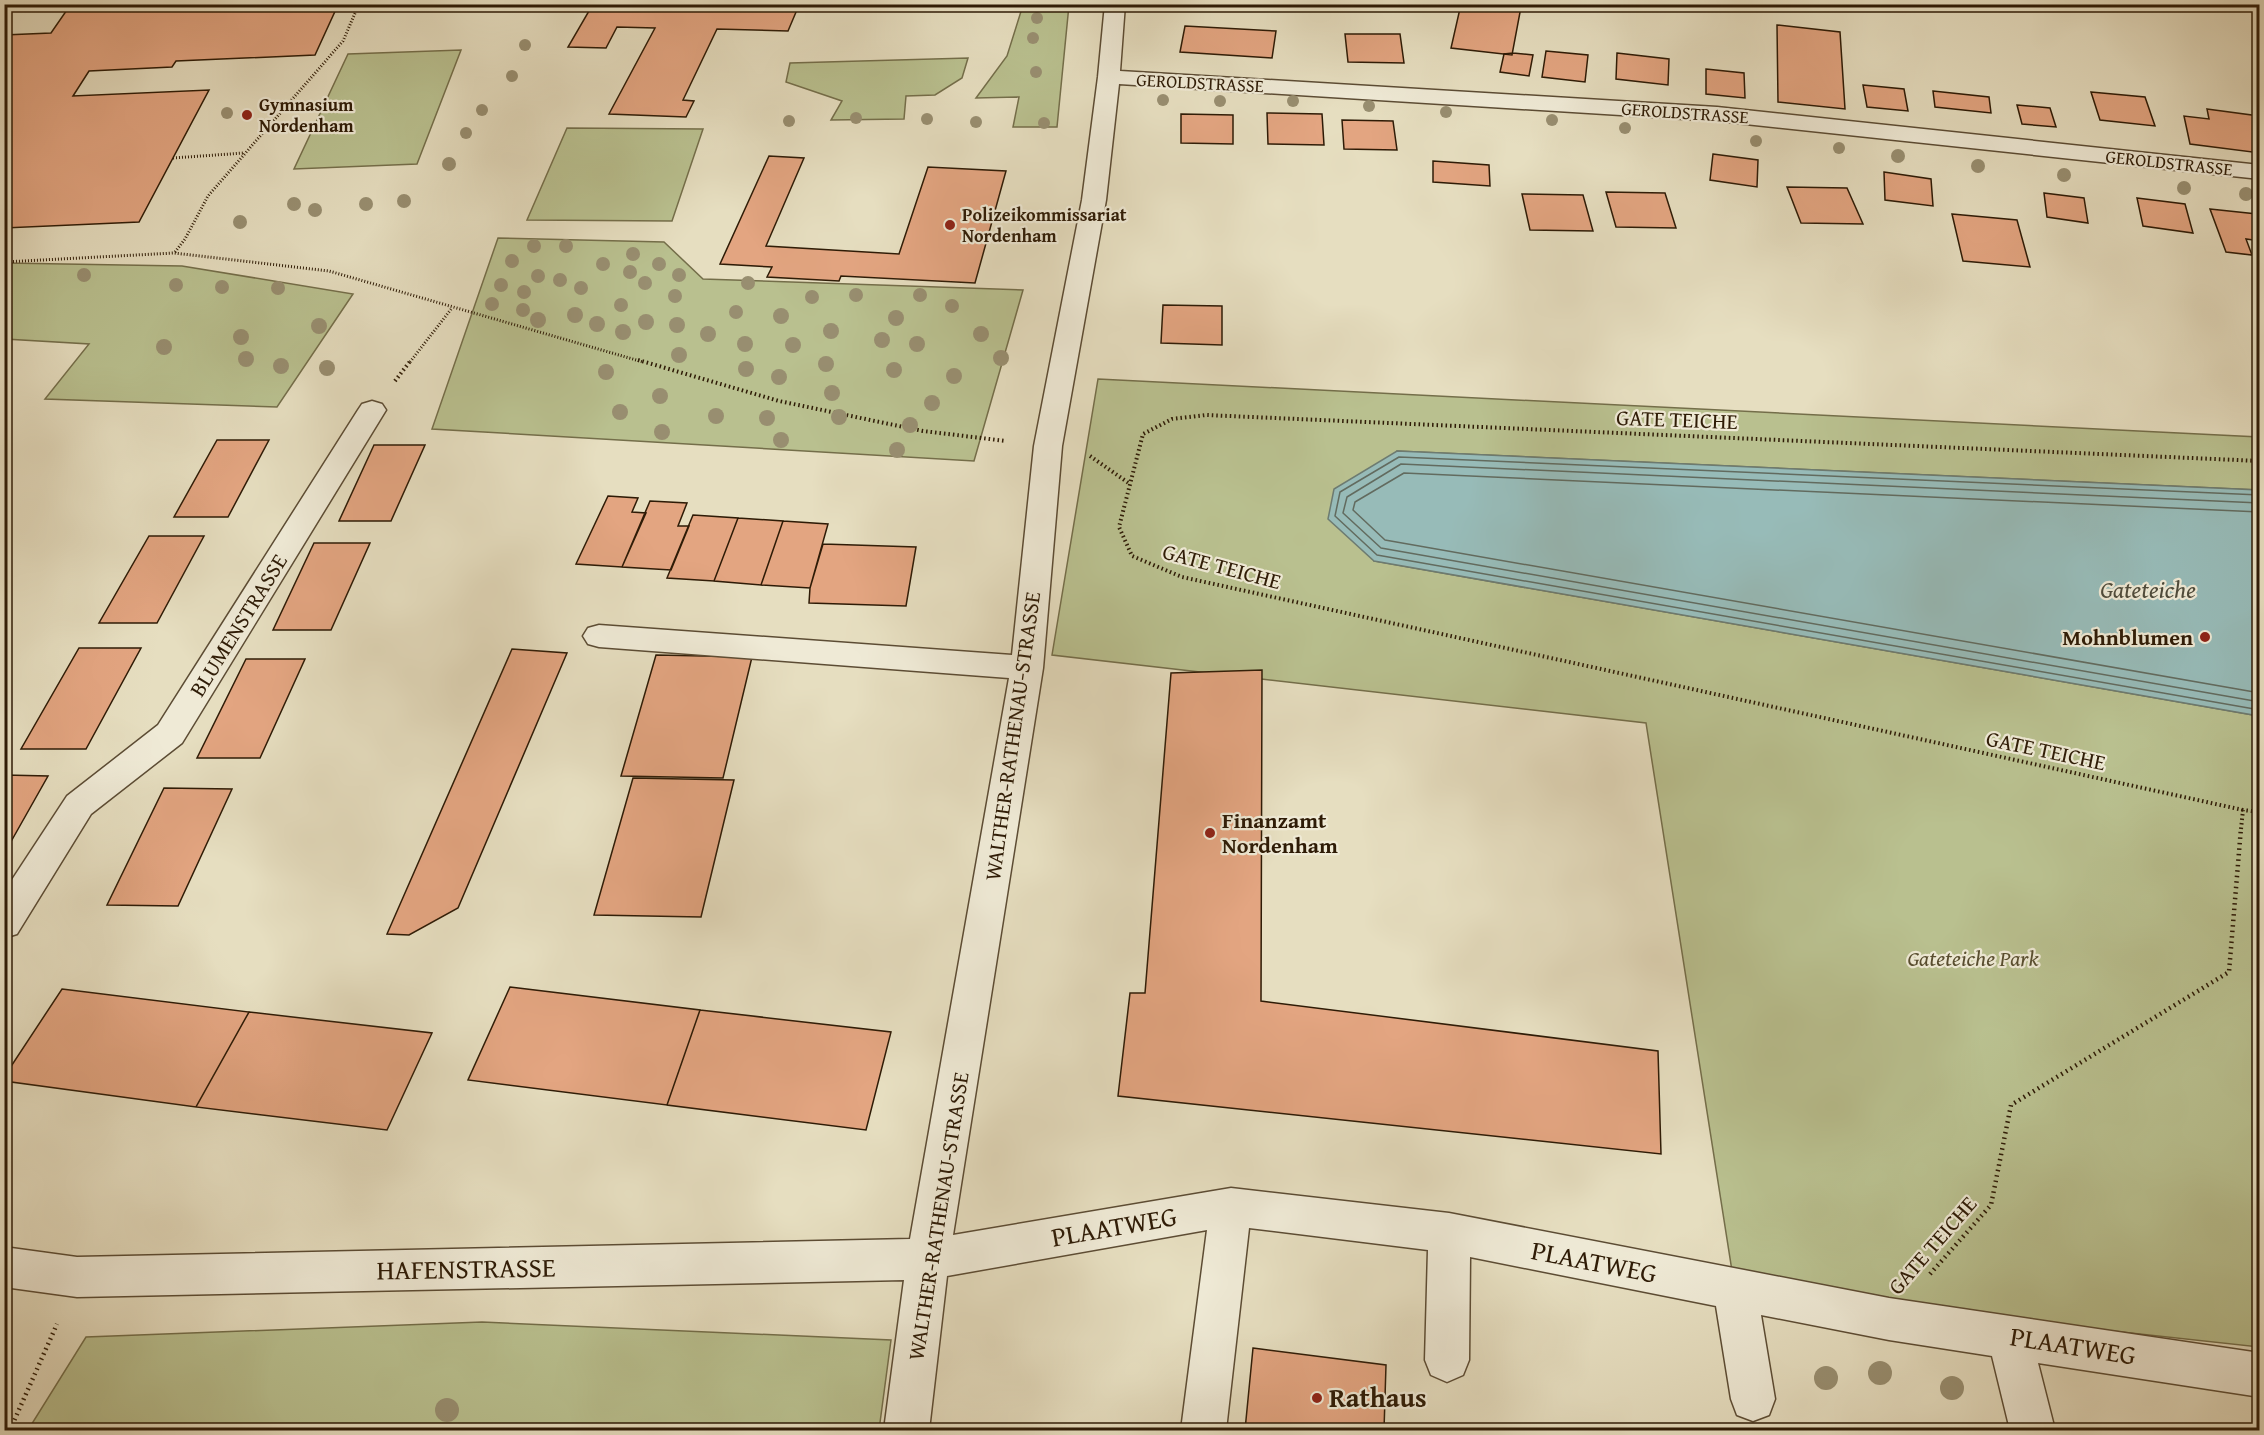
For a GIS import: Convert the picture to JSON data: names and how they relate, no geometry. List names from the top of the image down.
{
  "streets": {
    "street": [
      "GEROLDSTRASSE",
      "BLUMENSTRASSE",
      "WALTHER-RATHENAU-STRASSE",
      "PLAATWEG",
      "HAFENSTRASSE"
    ],
    "path": ["GATE TEICHE"]
  },
  "crossings": [
    ["GEROLDSTRASSE", "WALTHER-RATHENAU-STRASSE"],
    ["GATE TEICHE", "PLAATWEG"],
    ["WALTHER-RATHENAU-STRASSE", "PLAATWEG"],
    ["WALTHER-RATHENAU-STRASSE", "HAFENSTRASSE"],
    ["PLAATWEG", "HAFENSTRASSE"]
  ],
  "water": ["Gateteiche"],
  "parks": ["Gateteiche Park"],
  "places": [
    "Gymnasium Nordenham",
    "Polizeikommissariat Nordenham",
    "Mohnblumen",
    "Finanzamt Nordenham",
    "Rathaus"
  ]
}
